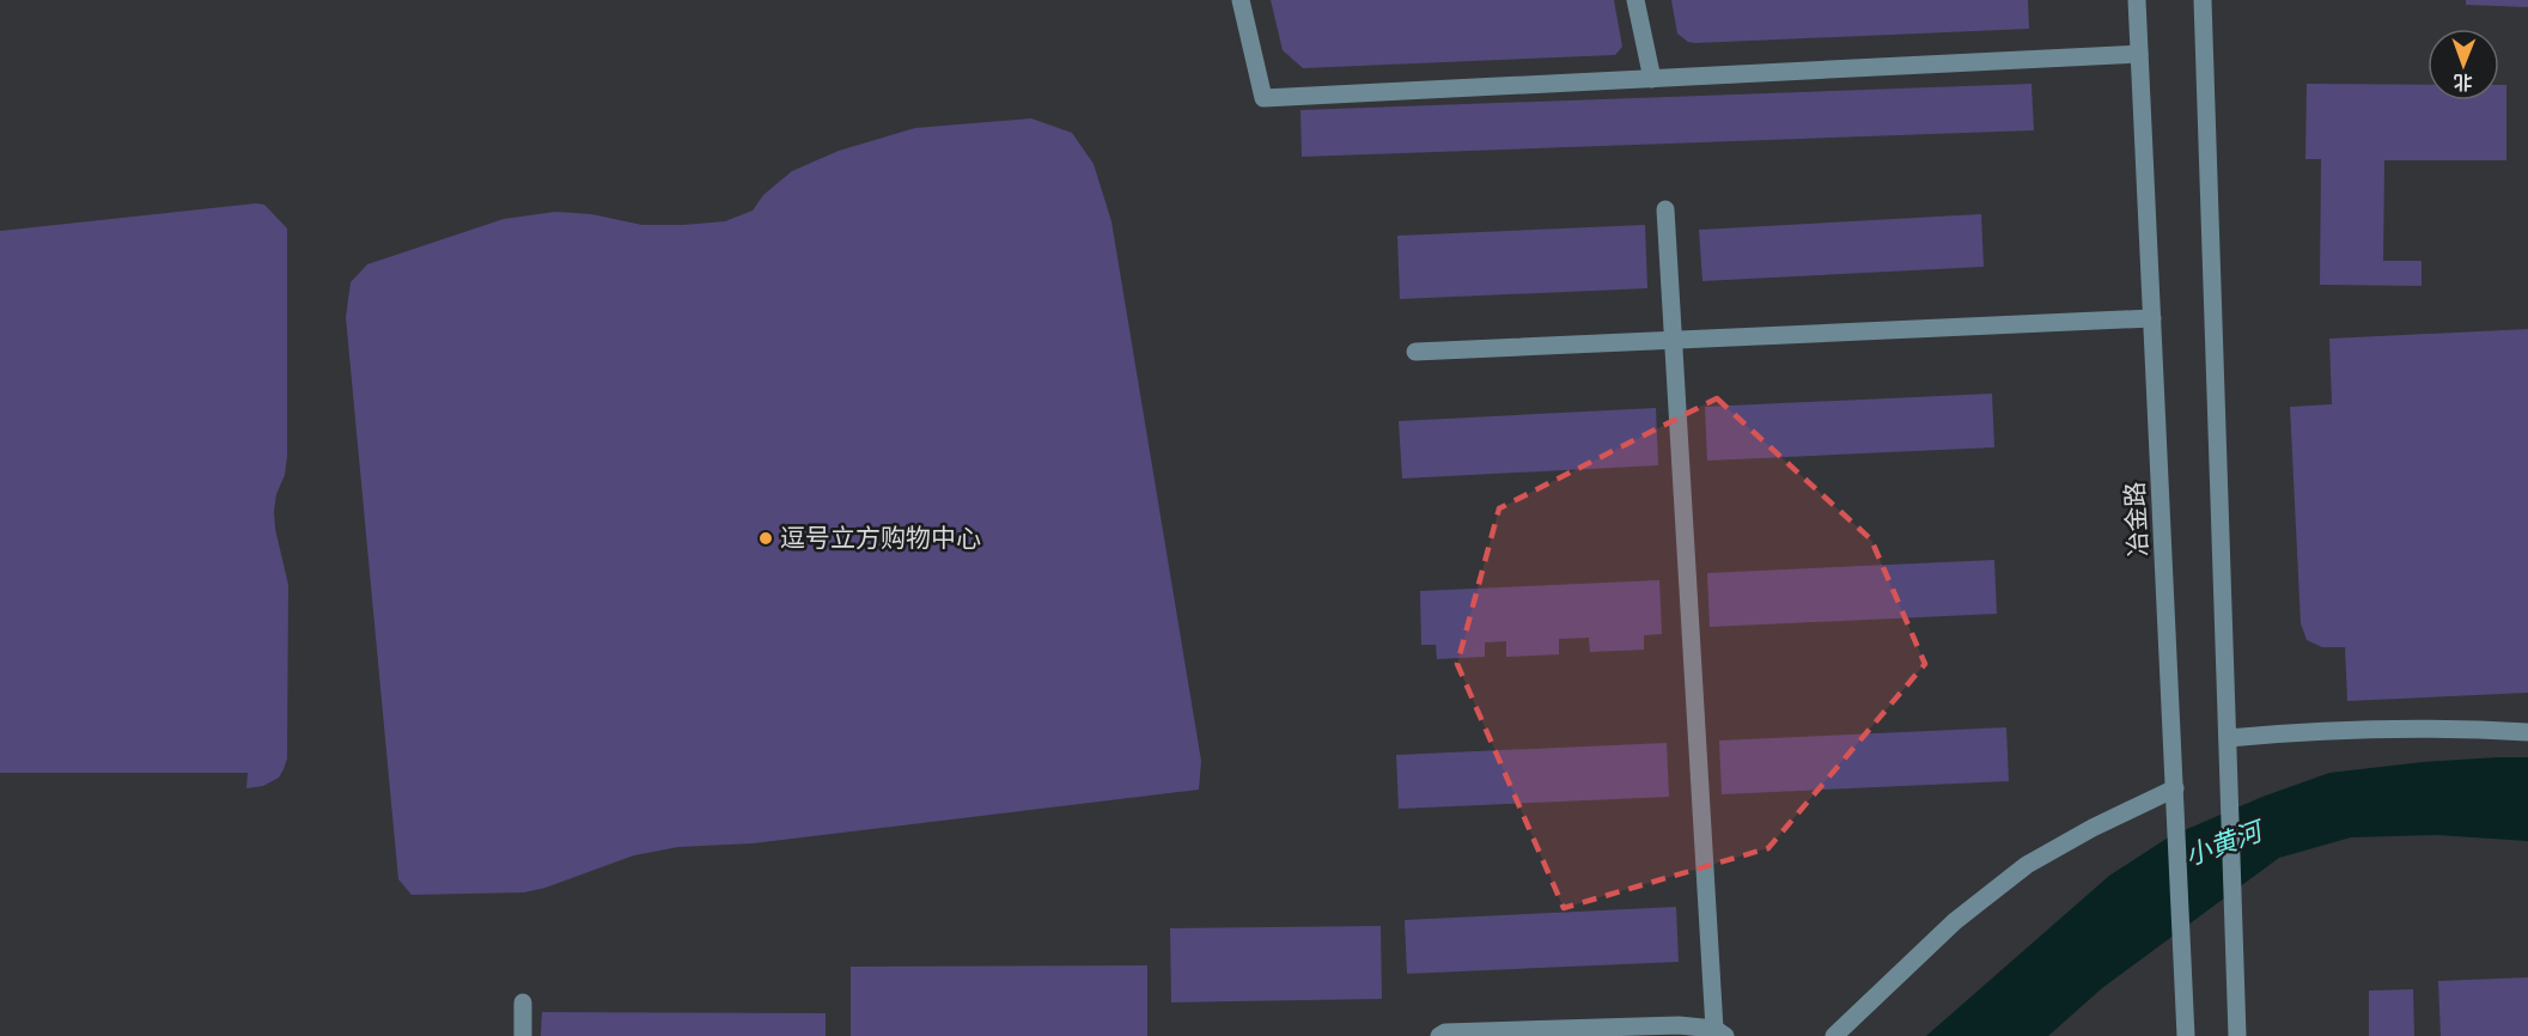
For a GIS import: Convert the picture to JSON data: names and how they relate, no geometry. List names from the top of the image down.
{
  "streets": {
    "street": ["冶金路"]
  },
  "water": ["小黄河"],
  "places": ["逗号立方购物中心"],
  "north": "bottom"
}
